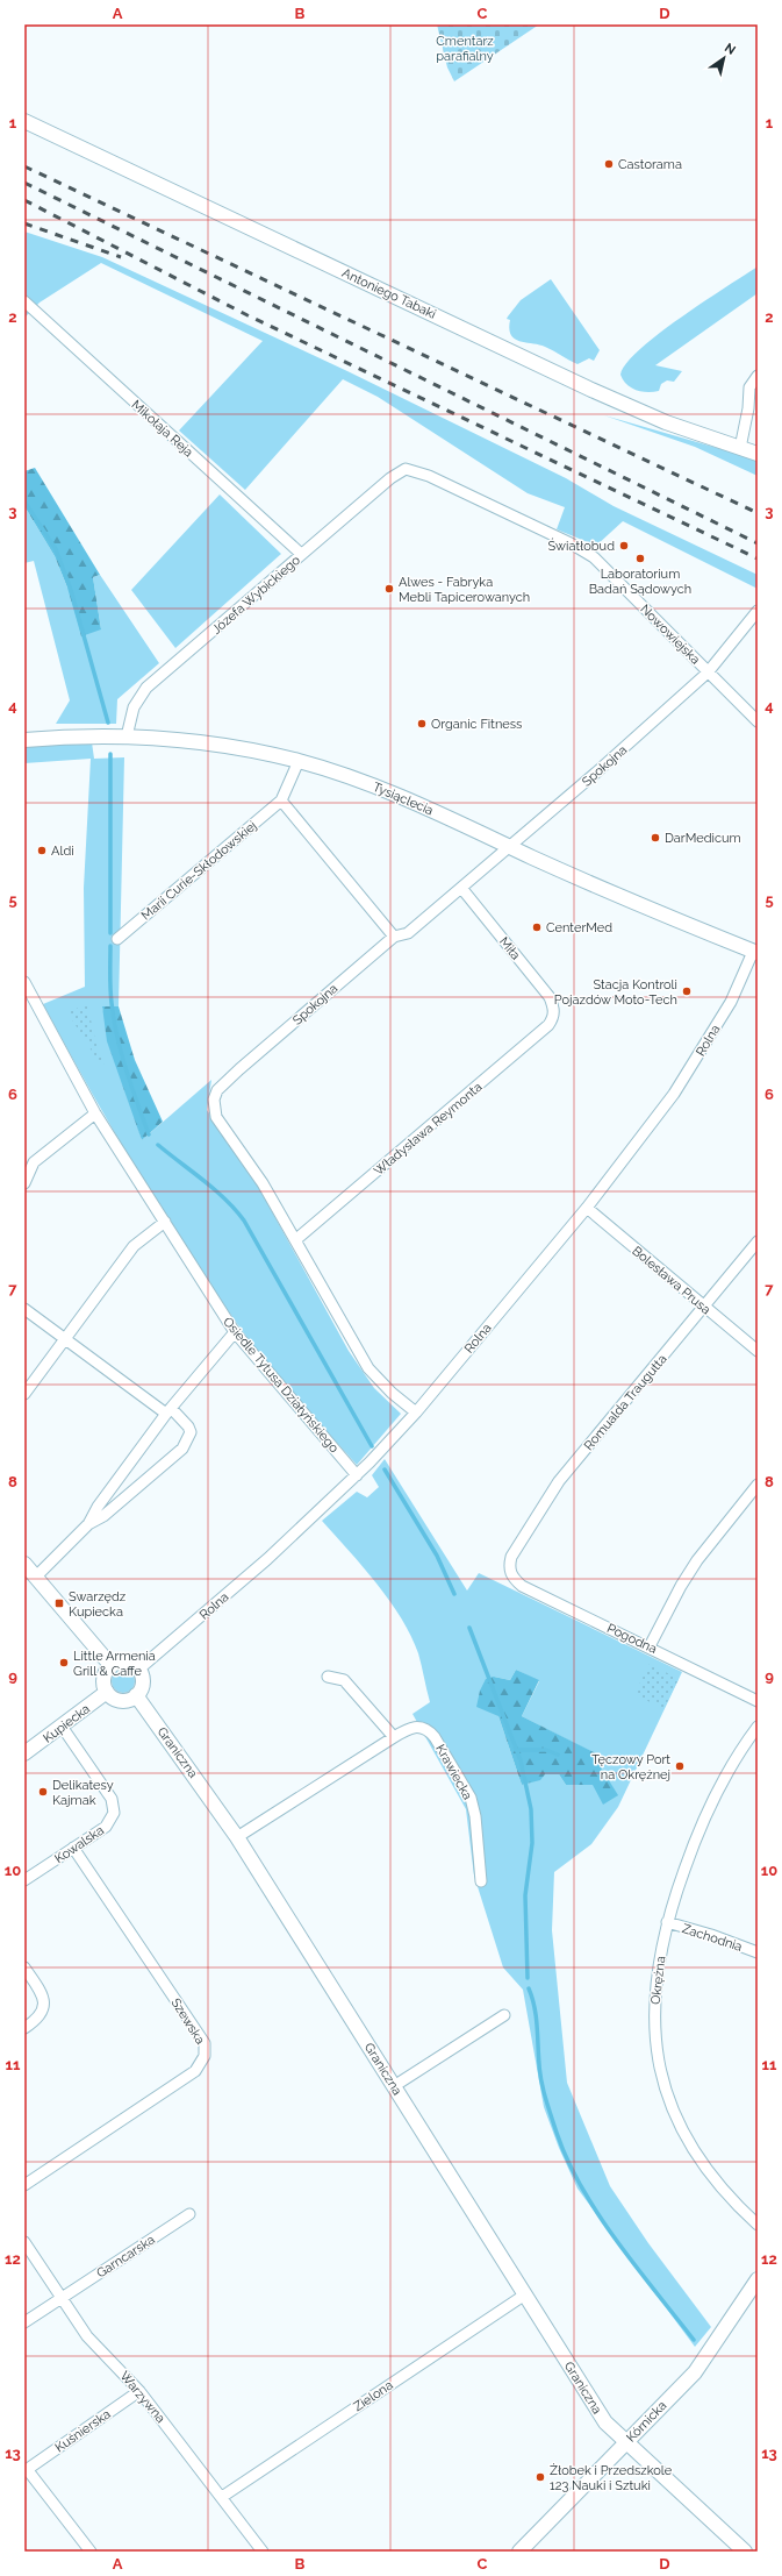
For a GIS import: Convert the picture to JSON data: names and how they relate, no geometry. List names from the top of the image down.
{
  "streets": {
    "street": [
      "Antoniego Tabaki",
      "Mikołaja Reja",
      "Józefa Wybickiego",
      "Nowowiejska",
      "Spokojna",
      "Tysiąclecia",
      "Marii Curie-Skłodowskiej",
      "Miła",
      "Rolna",
      "Władysława Reymonta",
      "Bolesława Prusa",
      "Osiedle Tytusa Działyńskiego",
      "Romualda Traugutta",
      "Pogodna",
      "Kupiecka",
      "Graniczna",
      "Krawiecka",
      "Kowalska",
      "Zachodnia",
      "Okrężna",
      "Szewska",
      "Garncarska",
      "Zielona",
      "Warzywna",
      "Kórnicka",
      "Kuśnierska"
    ]
  },
  "crossings": [
    ["Mikołaja Reja", "Józefa Wybickiego"],
    ["Józefa Wybickiego", "Nowowiejska"],
    ["Józefa Wybickiego", "Tysiąclecia"],
    ["Nowowiejska", "Spokojna"],
    ["Spokojna", "Tysiąclecia"],
    ["Spokojna", "Miła"],
    ["Spokojna", "Rolna"],
    ["Spokojna", "Władysława Reymonta"],
    ["Tysiąclecia", "Marii Curie-Skłodowskiej"],
    ["Tysiąclecia", "Rolna"],
    ["Miła", "Władysława Reymonta"],
    ["Rolna", "Bolesława Prusa"],
    ["Rolna", "Osiedle Tytusa Działyńskiego"],
    ["Rolna", "Kupiecka"],
    ["Rolna", "Graniczna"],
    ["Bolesława Prusa", "Romualda Traugutta"],
    ["Romualda Traugutta", "Pogodna"],
    ["Kupiecka", "Graniczna"],
    ["Kupiecka", "Kowalska"],
    ["Graniczna", "Krawiecka"],
    ["Graniczna", "Zielona"],
    ["Graniczna", "Kórnicka"],
    ["Kowalska", "Szewska"],
    ["Zachodnia", "Okrężna"],
    ["Garncarska", "Warzywna"],
    ["Zielona", "Warzywna"],
    ["Warzywna", "Kuśnierska"]
  ],
  "parks": ["Cmentarz parafialny"],
  "places": {
    "other": [
      "Castorama",
      "Światłobud",
      "Laboratorium Badań Sądowych",
      "Alwes - Fabryka Mebli Tapicerowanych",
      "Organic Fitness",
      "DarMedicum",
      "Aldi",
      "CenterMed",
      "Stacja Kontroli Pojazdów Moto-Tech",
      "Little Armenia Grill & Caffe",
      "Tęczowy Port na Okrężnej",
      "Delikatesy Kajmak",
      "Żłobek i Przedszkole 123 Nauki i Sztuki"
    ],
    "transit": ["Swarzędz Kupiecka"]
  },
  "north": "top right",
  "grid": {
    "columns": [
      "A",
      "B",
      "C",
      "D"
    ],
    "rows": [
      "1",
      "2",
      "3",
      "4",
      "5",
      "6",
      "7",
      "8",
      "9",
      "10",
      "11",
      "12",
      "13"
    ]
  }
}
